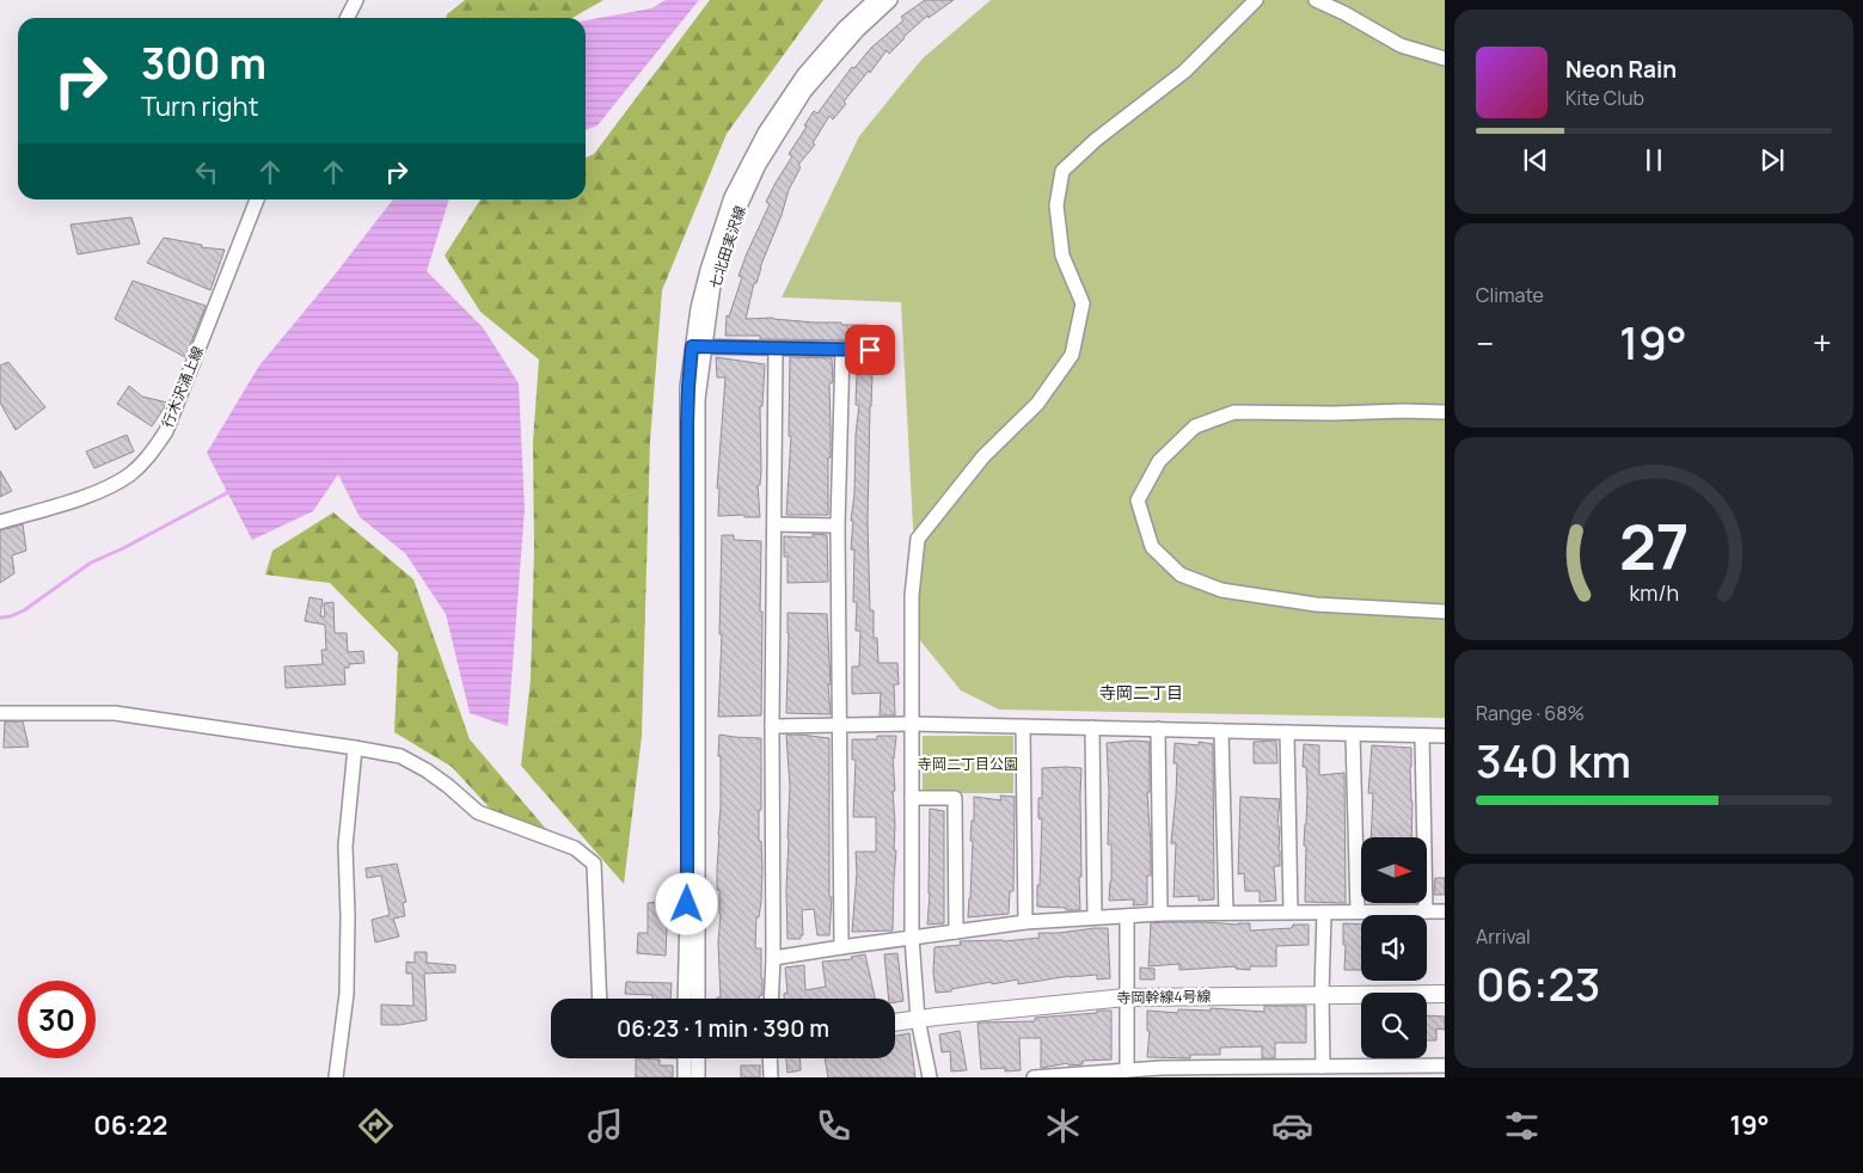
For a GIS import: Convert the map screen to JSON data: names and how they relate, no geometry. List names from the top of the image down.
{
  "streets": {
    "street": ["七北田実沢線", "行木沢涌上線", "寺岡幹線4号線"]
  },
  "districts": ["寺岡二丁目"],
  "parks": ["寺岡二丁目公園"],
  "north": "right",
  "page": {
    "turn": ["300 m", "Turn right"],
    "song": ["Neon Rain", "Kite Club"],
    "tile": [
      "Climate",
      ["Range · 68%", "340 km"],
      ["Arrival", "06:23"]
    ],
    "heat": ["−", "19°", "+"],
    "limit": "30",
    "trip": "06:23 · 1 min · 390 m",
    "tabs": ["06:22", "19°"],
    "gauge": ["27", "km/h"]
  }
}
